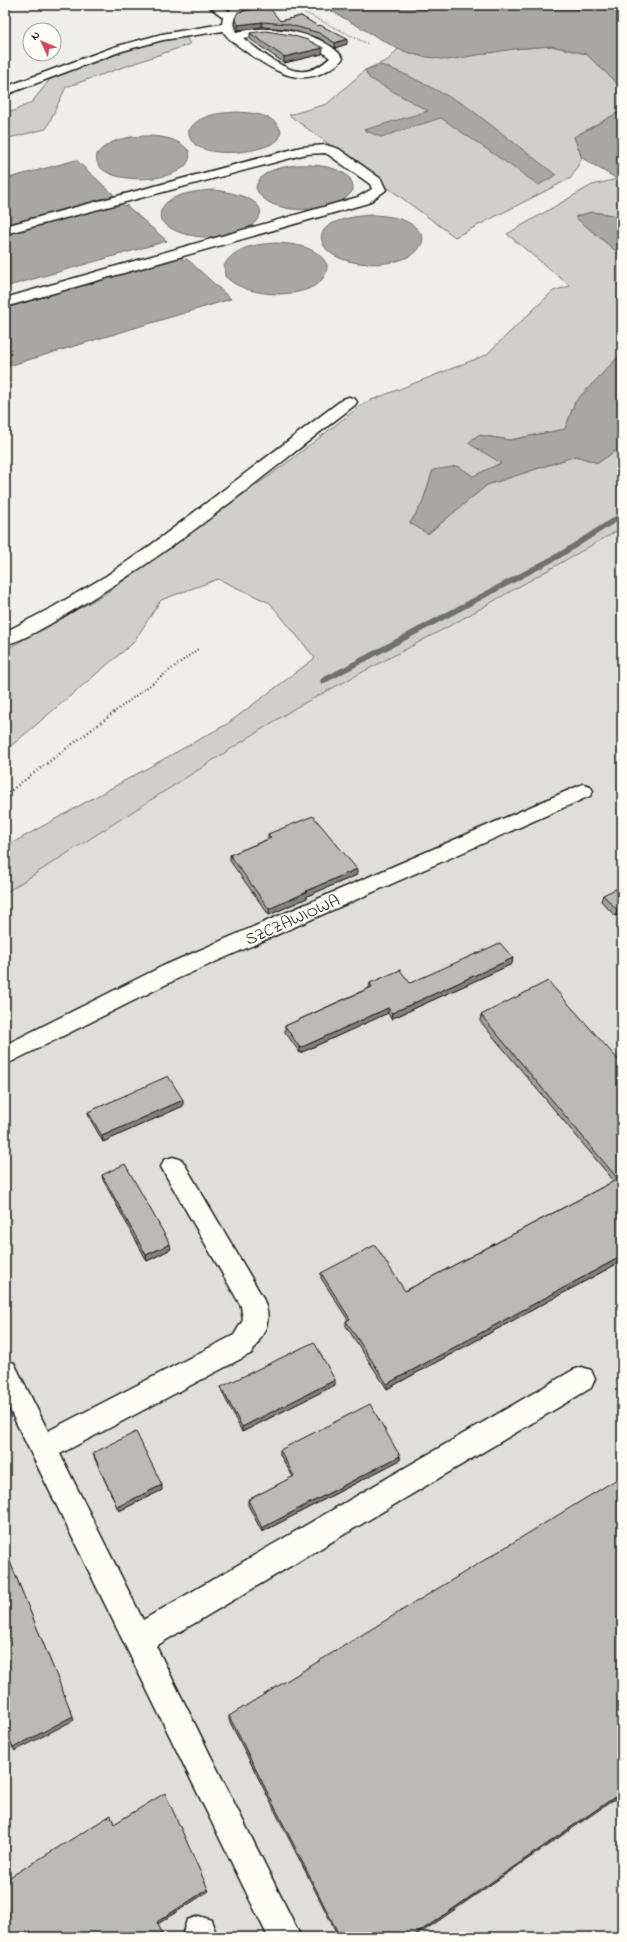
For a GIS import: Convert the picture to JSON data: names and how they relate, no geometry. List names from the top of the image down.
{
  "streets": {
    "lane": ["SZCZAWIOWA"]
  },
  "north": "top left"
}
